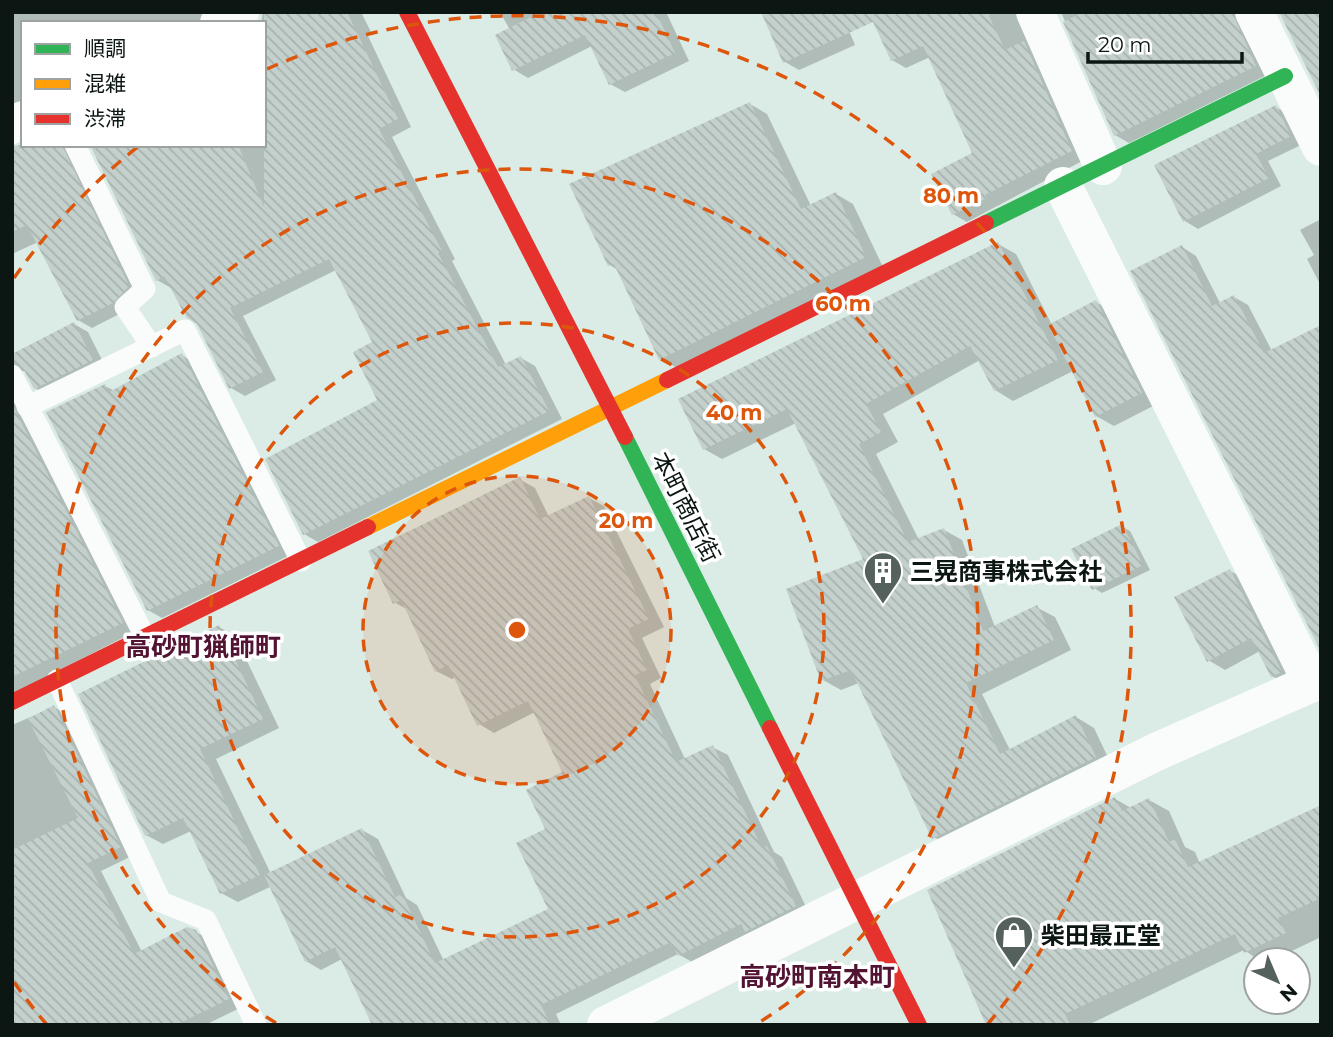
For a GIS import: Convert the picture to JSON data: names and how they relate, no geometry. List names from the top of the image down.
{
  "streets": {
    "street": ["本町商店街"]
  },
  "districts": ["高砂町猟師町", "高砂町南本町"],
  "places": {
    "building": ["三晃商事株式会社"],
    "shop": ["柴田最正堂"]
  },
  "legend": ["順調", "混雑", "渋滞"],
  "scale_bar": "20 m",
  "north": "bottom right",
  "rings": [
    "80 m",
    "60 m",
    "40 m",
    "20 m"
  ]
}
